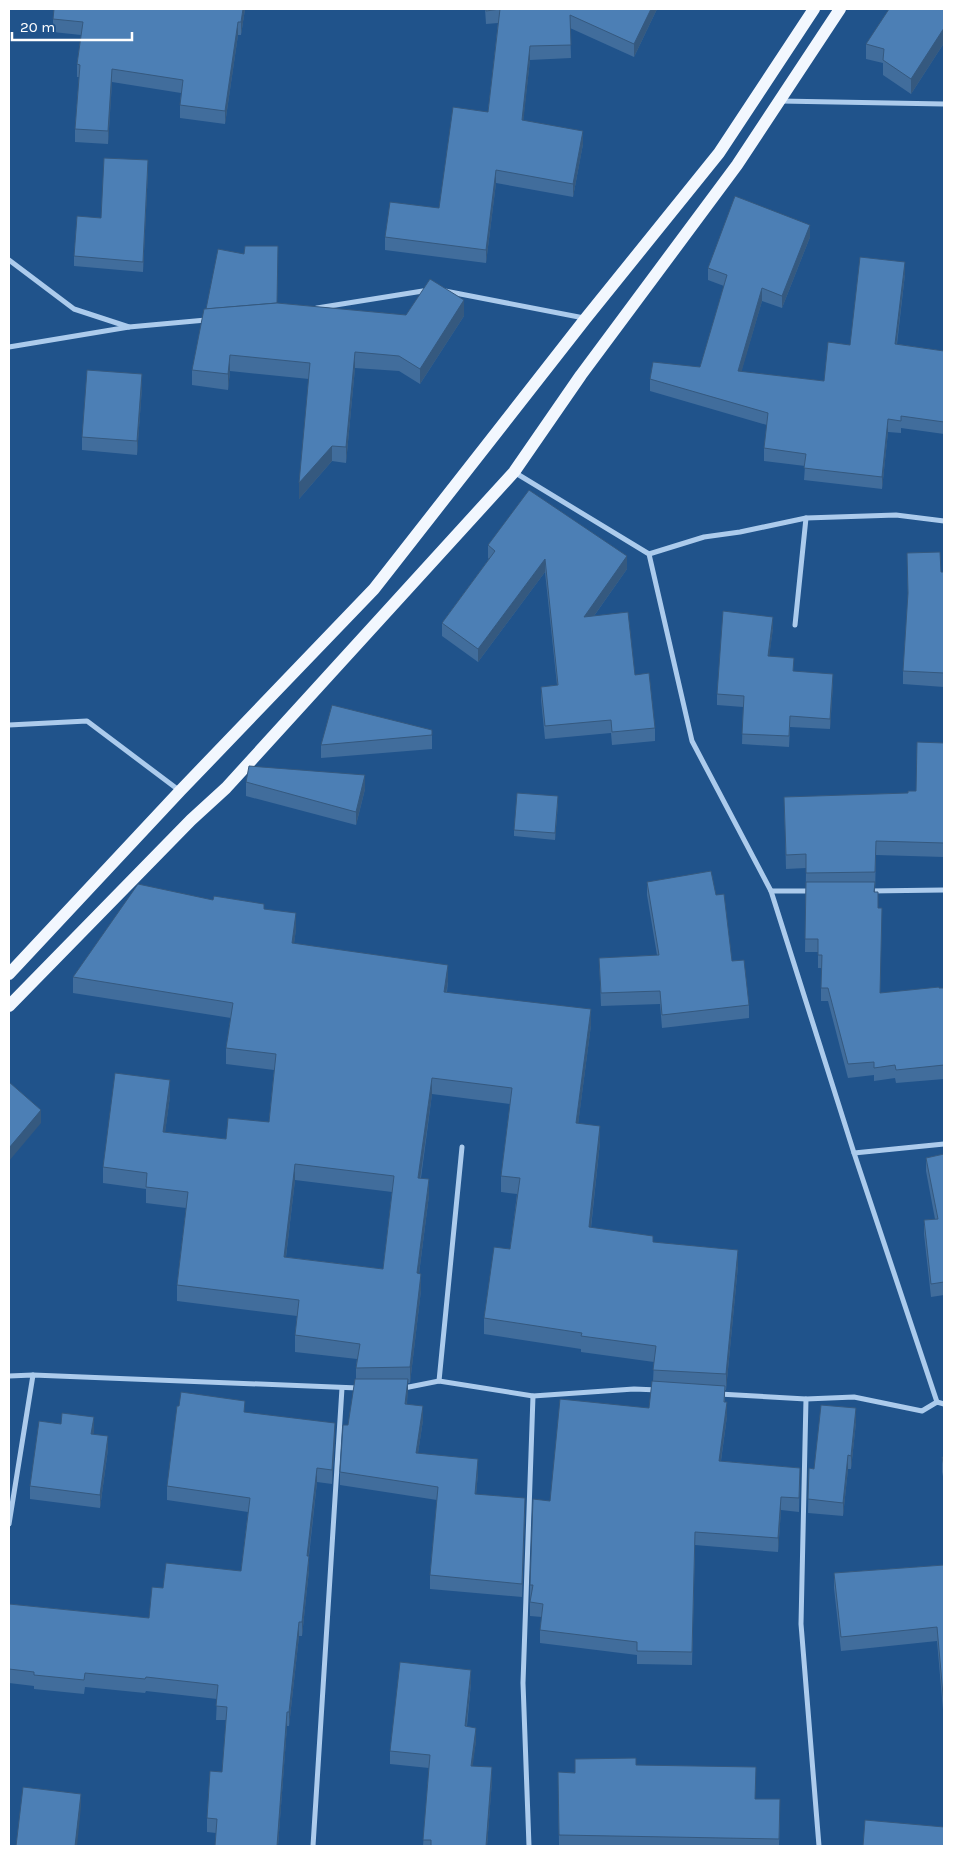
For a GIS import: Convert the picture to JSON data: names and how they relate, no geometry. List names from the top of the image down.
{
  "scale_bar": "20 m"
}
